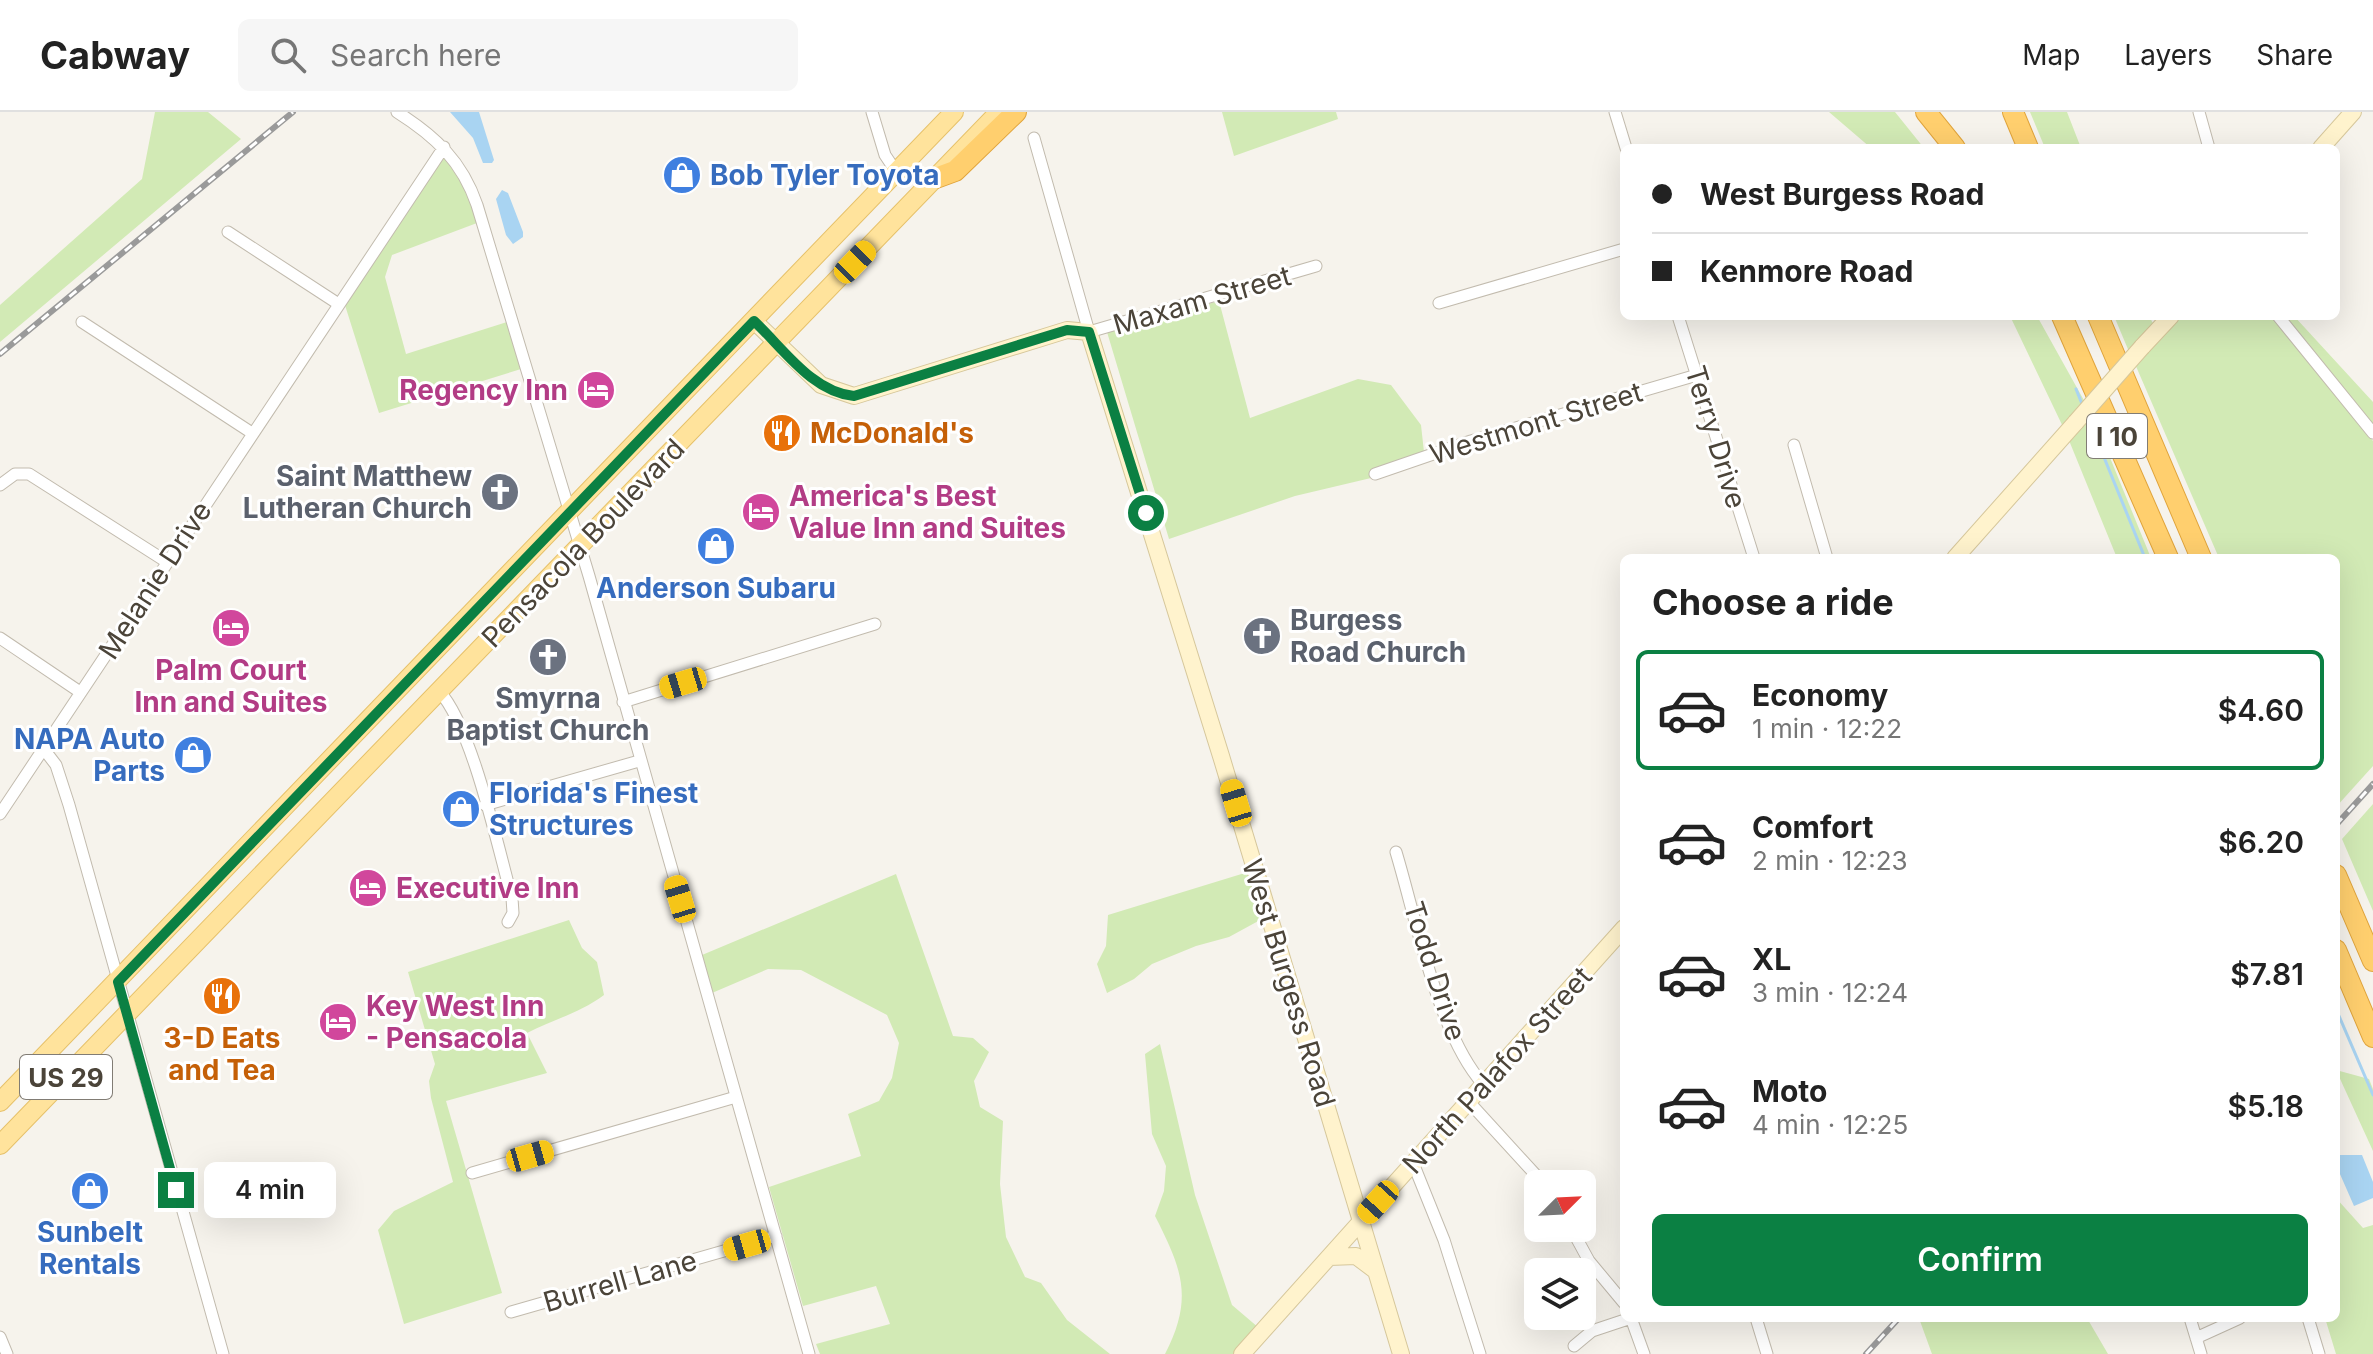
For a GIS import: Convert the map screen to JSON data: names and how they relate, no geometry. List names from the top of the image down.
{
  "streets": {
    "highway": ["I 10"],
    "main road": [
      "Pensacola Boulevard",
      "West Burgess Road",
      "North Palafox Street",
      "US 29"
    ],
    "street": [
      "Maxam Street",
      "Westmont Street",
      "Terry Drive",
      "Melanie Drive",
      "Todd Drive",
      "Burrell Lane"
    ]
  },
  "crossings": [
    ["Maxam Street", "West Burgess Road"],
    ["Westmont Street", "Terry Drive"],
    ["Todd Drive", "North Palafox Street"],
    ["West Burgess Road", "North Palafox Street"]
  ],
  "places": {
    "shop": [
      "Bob Tyler Toyota",
      "Anderson Subaru",
      "NAPA Auto Parts",
      "Florida's Finest Structures",
      "Sunbelt Rentals"
    ],
    "hotel": [
      "Regency Inn",
      "America's Best Value Inn and Suites",
      "Palm Court Inn and Suites",
      "Executive Inn",
      "Key West Inn - Pensacola"
    ],
    "restaurant": ["McDonald's", "3-D Eats and Tea"],
    "church": ["Saint Matthew Lutheran Church", "Burgess Road Church", "Smyrna Baptist Church"]
  },
  "north": "top right",
  "page": {
    "header": "Cabway",
    "search": "Search here",
    "nav": ["Map", "Layers", "Share"],
    "banner": ["West Burgess Road", "Kenmore Road"],
    "heading": "Choose a ride",
    "list": [
      {
        "name": "Economy",
        "note": "1 min · 12:22",
        "value": "$4.60"
      },
      {
        "name": "Comfort",
        "note": "2 min · 12:23",
        "value": "$6.20"
      },
      {
        "name": "XL",
        "note": "3 min · 12:24",
        "value": "$7.81"
      },
      {
        "name": "Moto",
        "note": "4 min · 12:25",
        "value": "$5.18"
      }
    ],
    "bubble": "4 min",
    "buttons": "Confirm"
  }
}
